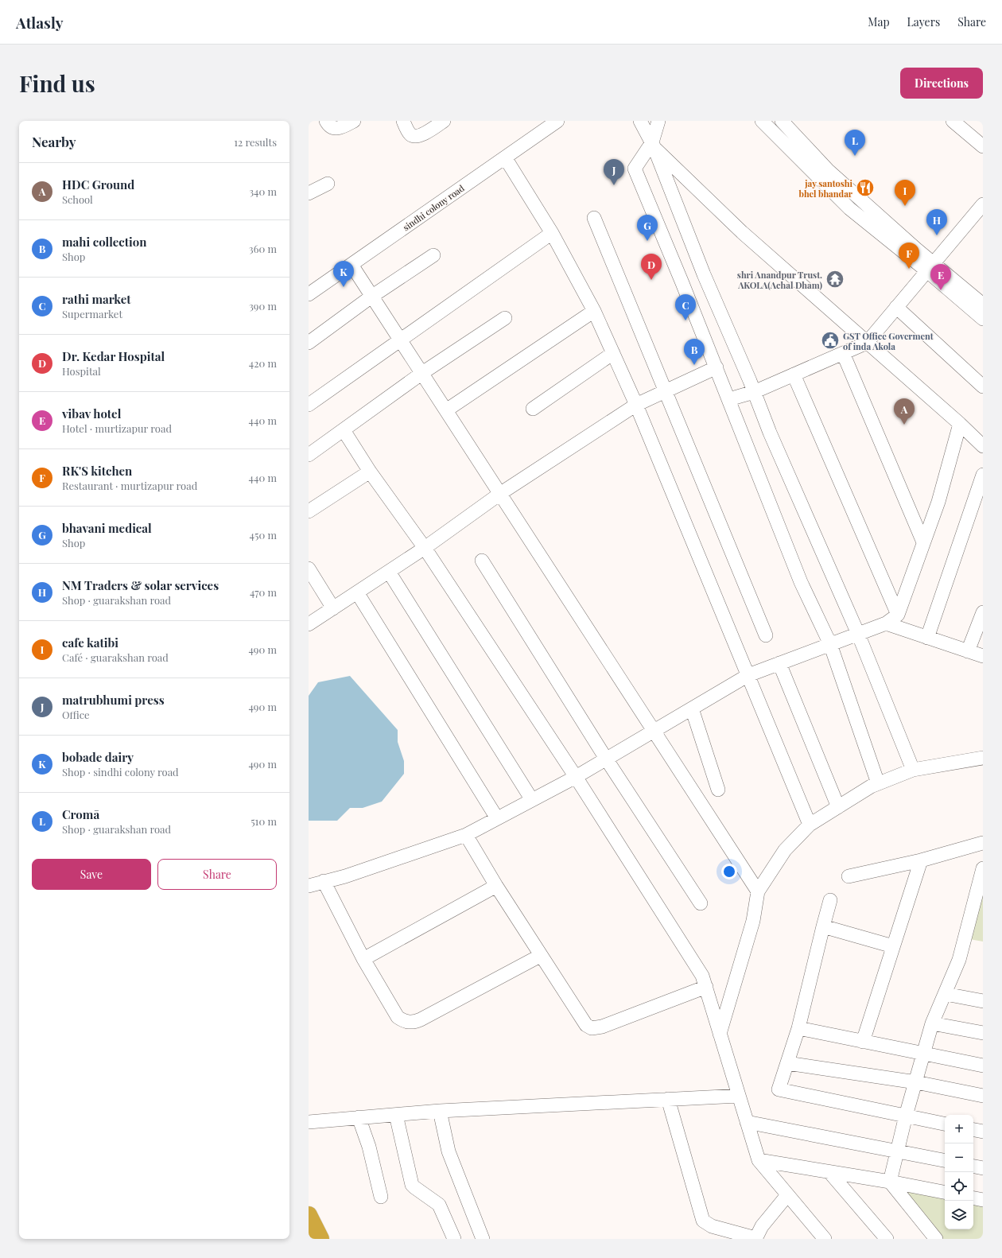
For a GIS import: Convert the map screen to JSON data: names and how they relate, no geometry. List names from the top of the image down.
{
  "streets": {
    "street": ["sindhi colony road"]
  },
  "places": {
    "restaurant": ["jay santoshi bhel bhandar"],
    "temple": ["shri Anandpur Trust. AKOLA(Achal Dham)"],
    "public building": ["GST Office Goverment of inda Akola"]
  },
  "page": {
    "header": "Atlasly",
    "nav": ["Map", "Layers", "Share"],
    "buttons": [
      "Directions",
      ["Save", "Share"]
    ],
    "title": "Find us",
    "heading": ["Nearby", "12 results"],
    "pins": [
      "L",
      "J",
      "I",
      "H",
      "G",
      "F",
      "D",
      "K",
      "E",
      "C",
      "B",
      "A"
    ],
    "list": [
      {
        "mark": "A",
        "name": "HDC Ground",
        "note": "School",
        "value": "340 m"
      },
      {
        "mark": "B",
        "name": "mahi collection",
        "note": "Shop",
        "value": "360 m"
      },
      {
        "mark": "C",
        "name": "rathi market",
        "note": "Supermarket",
        "value": "390 m"
      },
      {
        "mark": "D",
        "name": "Dr. Kedar Hospital",
        "note": "Hospital",
        "value": "420 m"
      },
      {
        "mark": "E",
        "name": "vibav hotel",
        "note": "Hotel · murtizapur road",
        "value": "440 m"
      },
      {
        "mark": "F",
        "name": "RK'S kitchen",
        "note": "Restaurant · murtizapur road",
        "value": "440 m"
      },
      {
        "mark": "G",
        "name": "bhavani medical",
        "note": "Shop",
        "value": "450 m"
      },
      {
        "mark": "H",
        "name": "NM Traders & solar services",
        "note": "Shop · guarakshan road",
        "value": "470 m"
      },
      {
        "mark": "I",
        "name": "cafe katibi",
        "note": "Café · guarakshan road",
        "value": "490 m"
      },
      {
        "mark": "J",
        "name": "matrubhumi press",
        "note": "Office",
        "value": "490 m"
      },
      {
        "mark": "K",
        "name": "bobade dairy",
        "note": "Shop · sindhi colony road",
        "value": "490 m"
      },
      {
        "mark": "L",
        "name": "Cromā",
        "note": "Shop · guarakshan road",
        "value": "510 m"
      }
    ],
    "map_buttons": ["+", "−"]
  }
}
